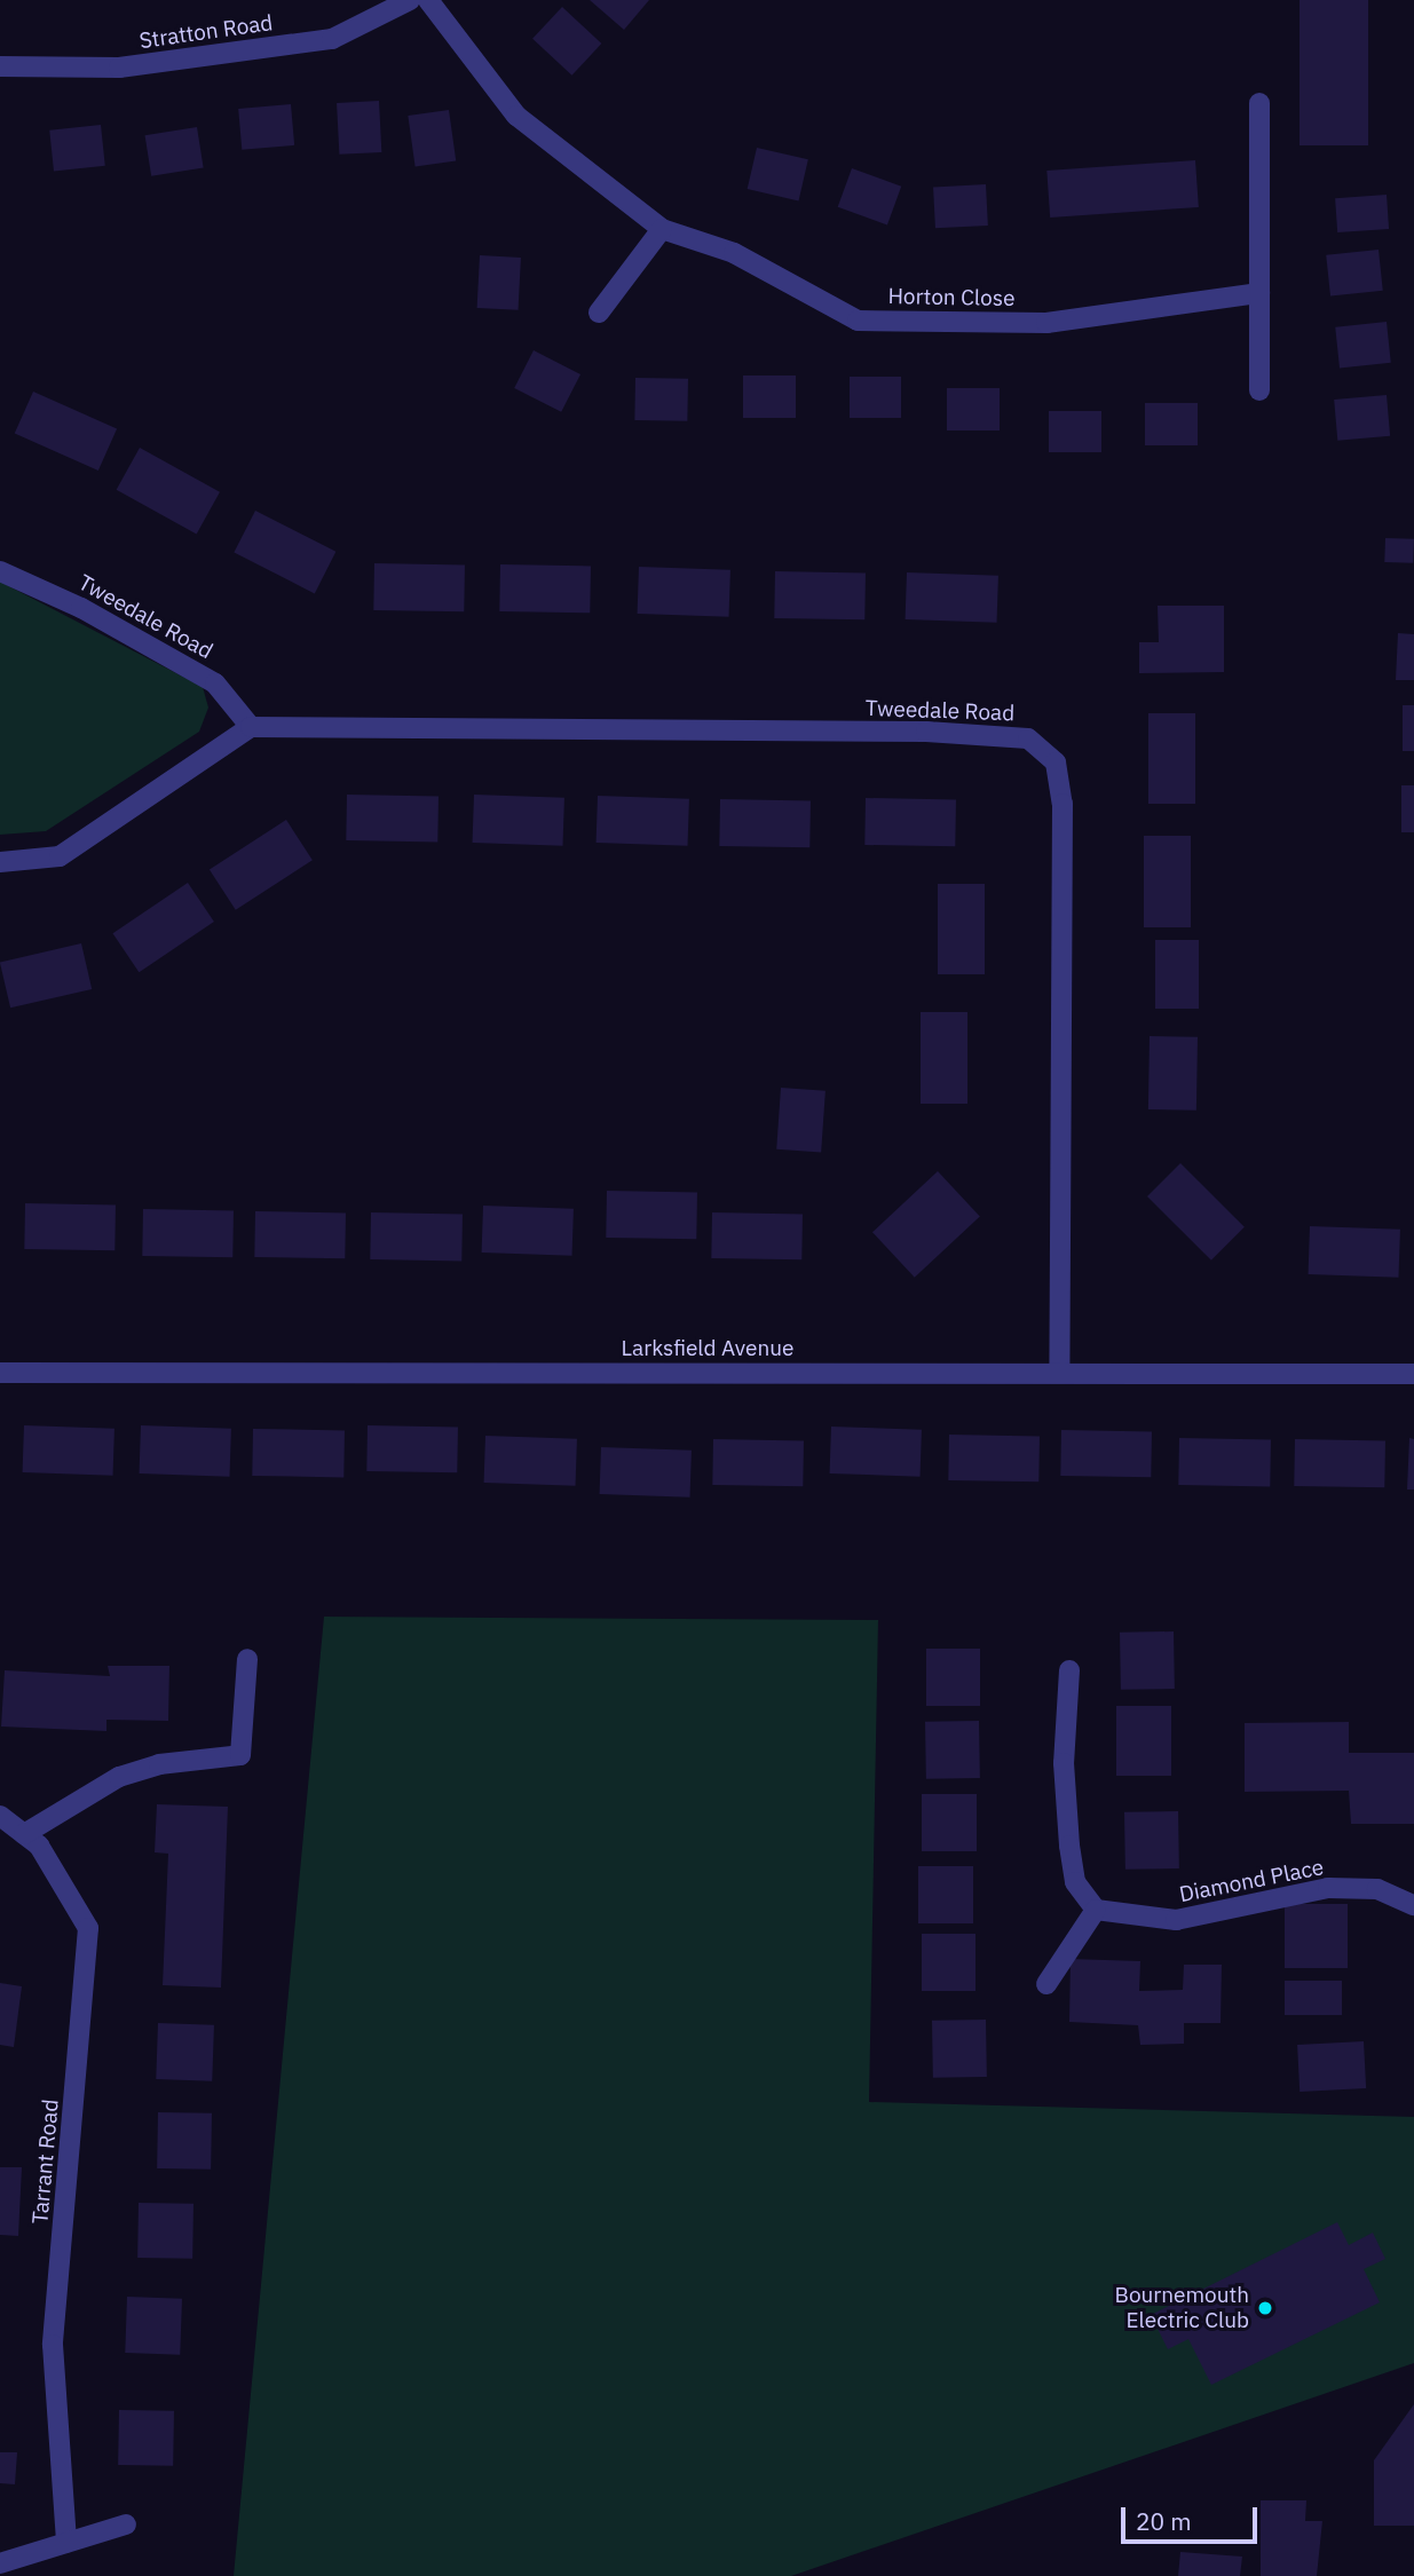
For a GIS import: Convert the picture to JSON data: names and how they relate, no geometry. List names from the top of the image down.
{
  "streets": {
    "street": [
      "Stratton Road",
      "Horton Close",
      "Tweedale Road",
      "Larksfield Avenue",
      "Diamond Place",
      "Tarrant Road"
    ]
  },
  "crossings": [
    ["Tweedale Road", "Larksfield Avenue"]
  ],
  "places": ["Bournemouth Electric Club"],
  "scale_bar": "20 m"
}
